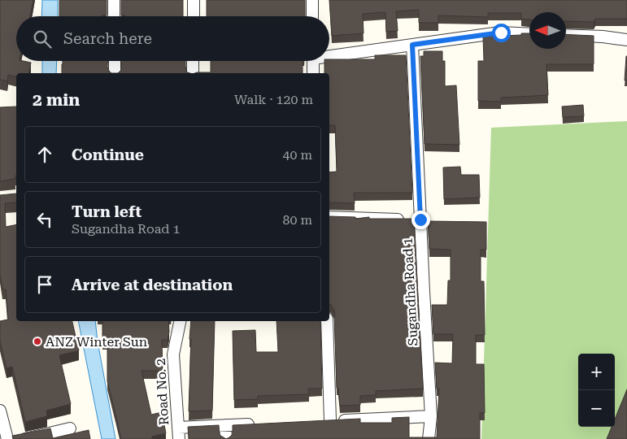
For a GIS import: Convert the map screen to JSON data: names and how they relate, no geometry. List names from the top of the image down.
{
  "streets": {
    "street": ["Sugandha Road 1", "Road No. 2"]
  },
  "places": ["ANZ Winter Sun"],
  "north": "left",
  "page": {
    "search": "Search here",
    "heading": ["2 min", "Walk · 120 m"],
    "list": [
      ["Continue", "40 m"],
      ["Turn left", "Sugandha Road 1", "80 m"],
      "Arrive at destination"
    ],
    "map_buttons": ["+", "−"]
  }
}
